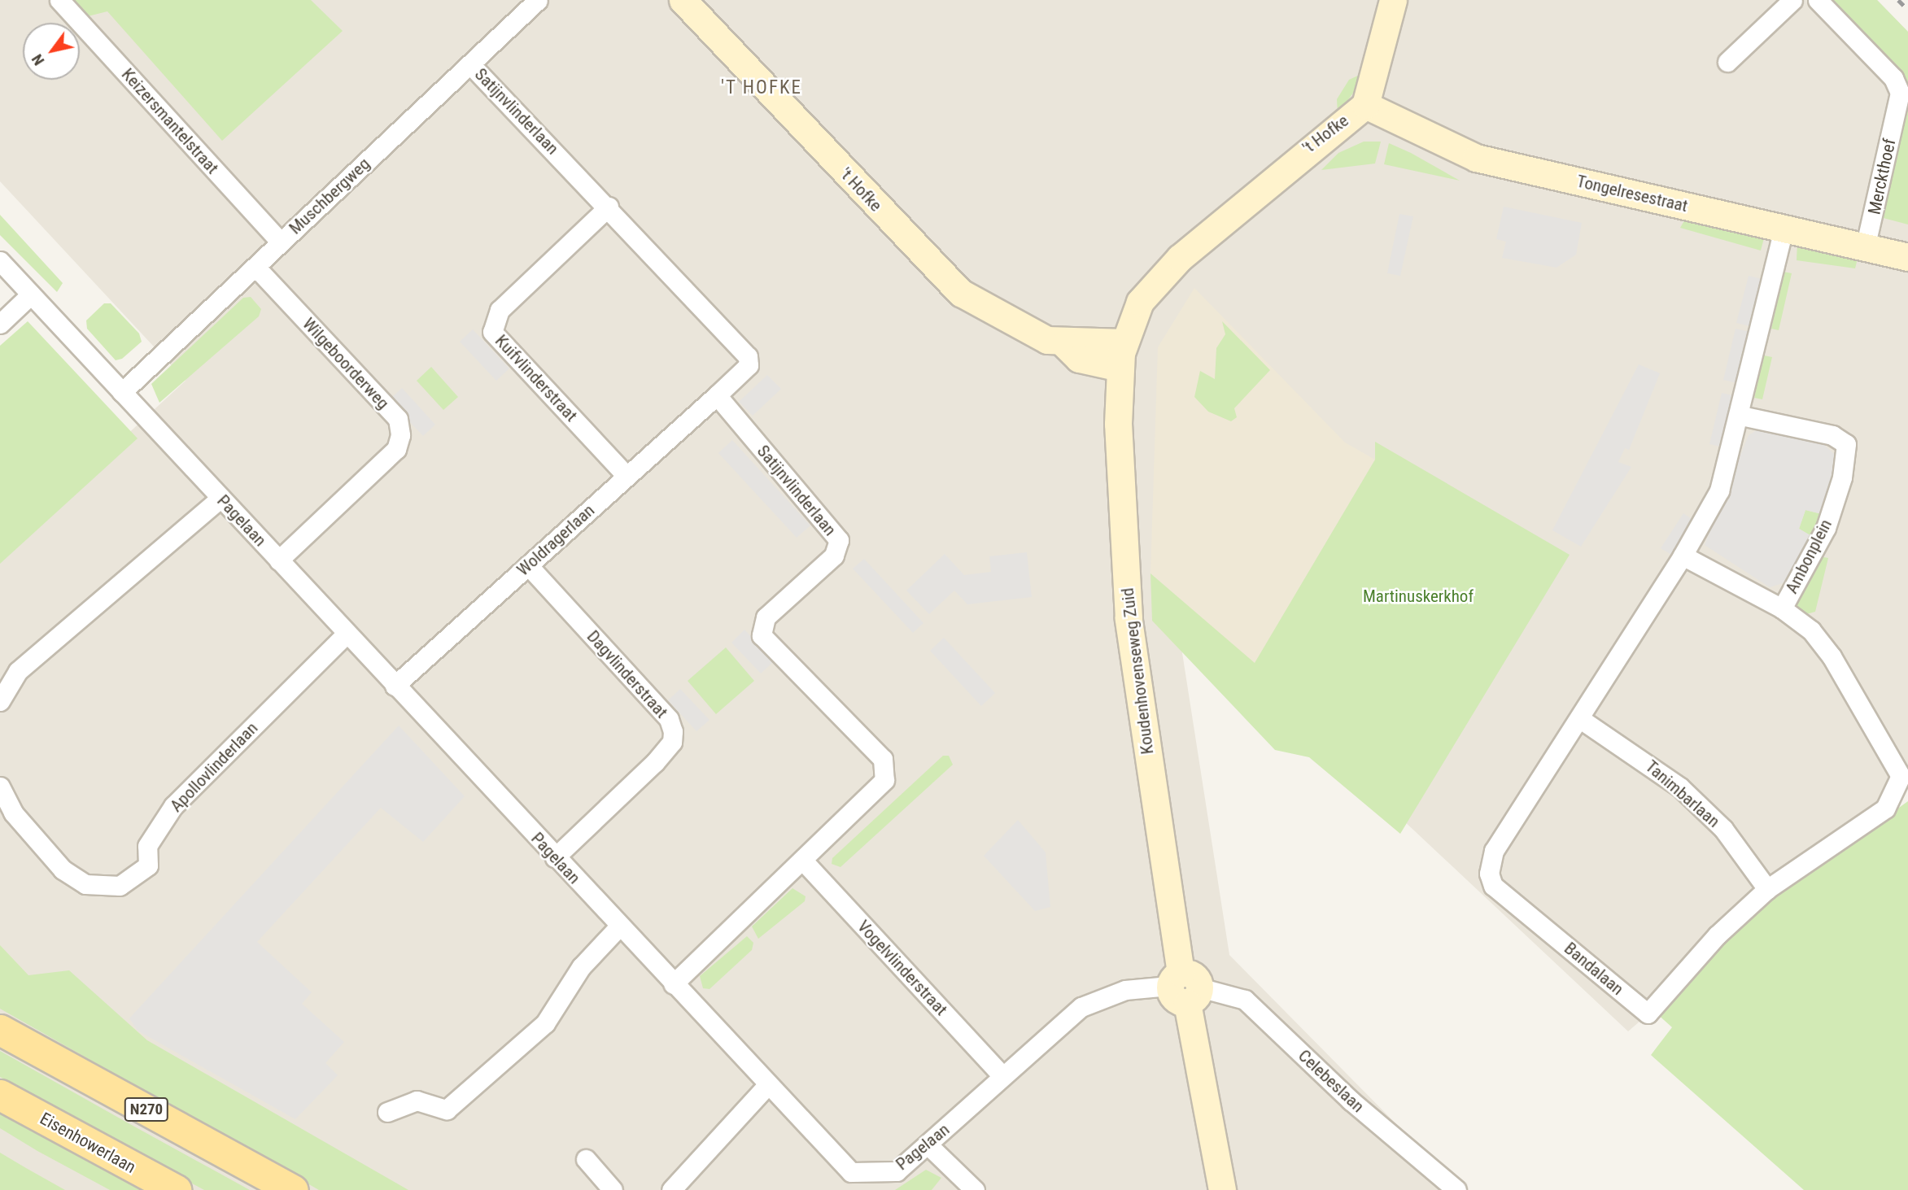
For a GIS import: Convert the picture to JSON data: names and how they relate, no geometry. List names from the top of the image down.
{
  "streets": {
    "main road": [
      "'t Hofke",
      "Tongelresestraat",
      "Koudenhovenseweg Zuid",
      "N270",
      "Eisenhowerlaan"
    ],
    "street": [
      "Satijnvlinderlaan",
      "Keizersmantelstraat",
      "Merckthoef",
      "Muschbergweg",
      "Wilgeboorderweg",
      "Kuifvlinderstraat",
      "Pagelaan",
      "Woldragerlaan",
      "Ambonplein",
      "Dagvlinderstraat",
      "Apollovlinderlaan",
      "Tanimbarlaan",
      "Vogelvlinderstraat",
      "Bandalaan",
      "Celebeslaan"
    ]
  },
  "crossings": [
    ["Satijnvlinderlaan", "Muschbergweg"],
    ["Satijnvlinderlaan", "Kuifvlinderstraat"],
    ["Satijnvlinderlaan", "Pagelaan"],
    ["Satijnvlinderlaan", "Woldragerlaan"],
    ["Satijnvlinderlaan", "Vogelvlinderstraat"],
    ["Keizersmantelstraat", "Muschbergweg"],
    ["'t Hofke", "Tongelresestraat"],
    ["'t Hofke", "Koudenhovenseweg Zuid"],
    ["Merckthoef", "Tongelresestraat"],
    ["Muschbergweg", "Wilgeboorderweg"],
    ["Muschbergweg", "Pagelaan"],
    ["Wilgeboorderweg", "Pagelaan"],
    ["Kuifvlinderstraat", "Woldragerlaan"],
    ["Pagelaan", "Woldragerlaan"],
    ["Pagelaan", "Koudenhovenseweg Zuid"],
    ["Pagelaan", "Dagvlinderstraat"],
    ["Pagelaan", "Apollovlinderlaan"],
    ["Pagelaan", "Vogelvlinderstraat"],
    ["Pagelaan", "Celebeslaan"],
    ["Woldragerlaan", "Dagvlinderstraat"],
    ["Ambonplein", "Bandalaan"],
    ["Koudenhovenseweg Zuid", "Celebeslaan"],
    ["Tanimbarlaan", "Bandalaan"]
  ],
  "districts": ["'T HOFKE"],
  "parks": ["Martinuskerkhof"],
  "north": "bottom left"
}
